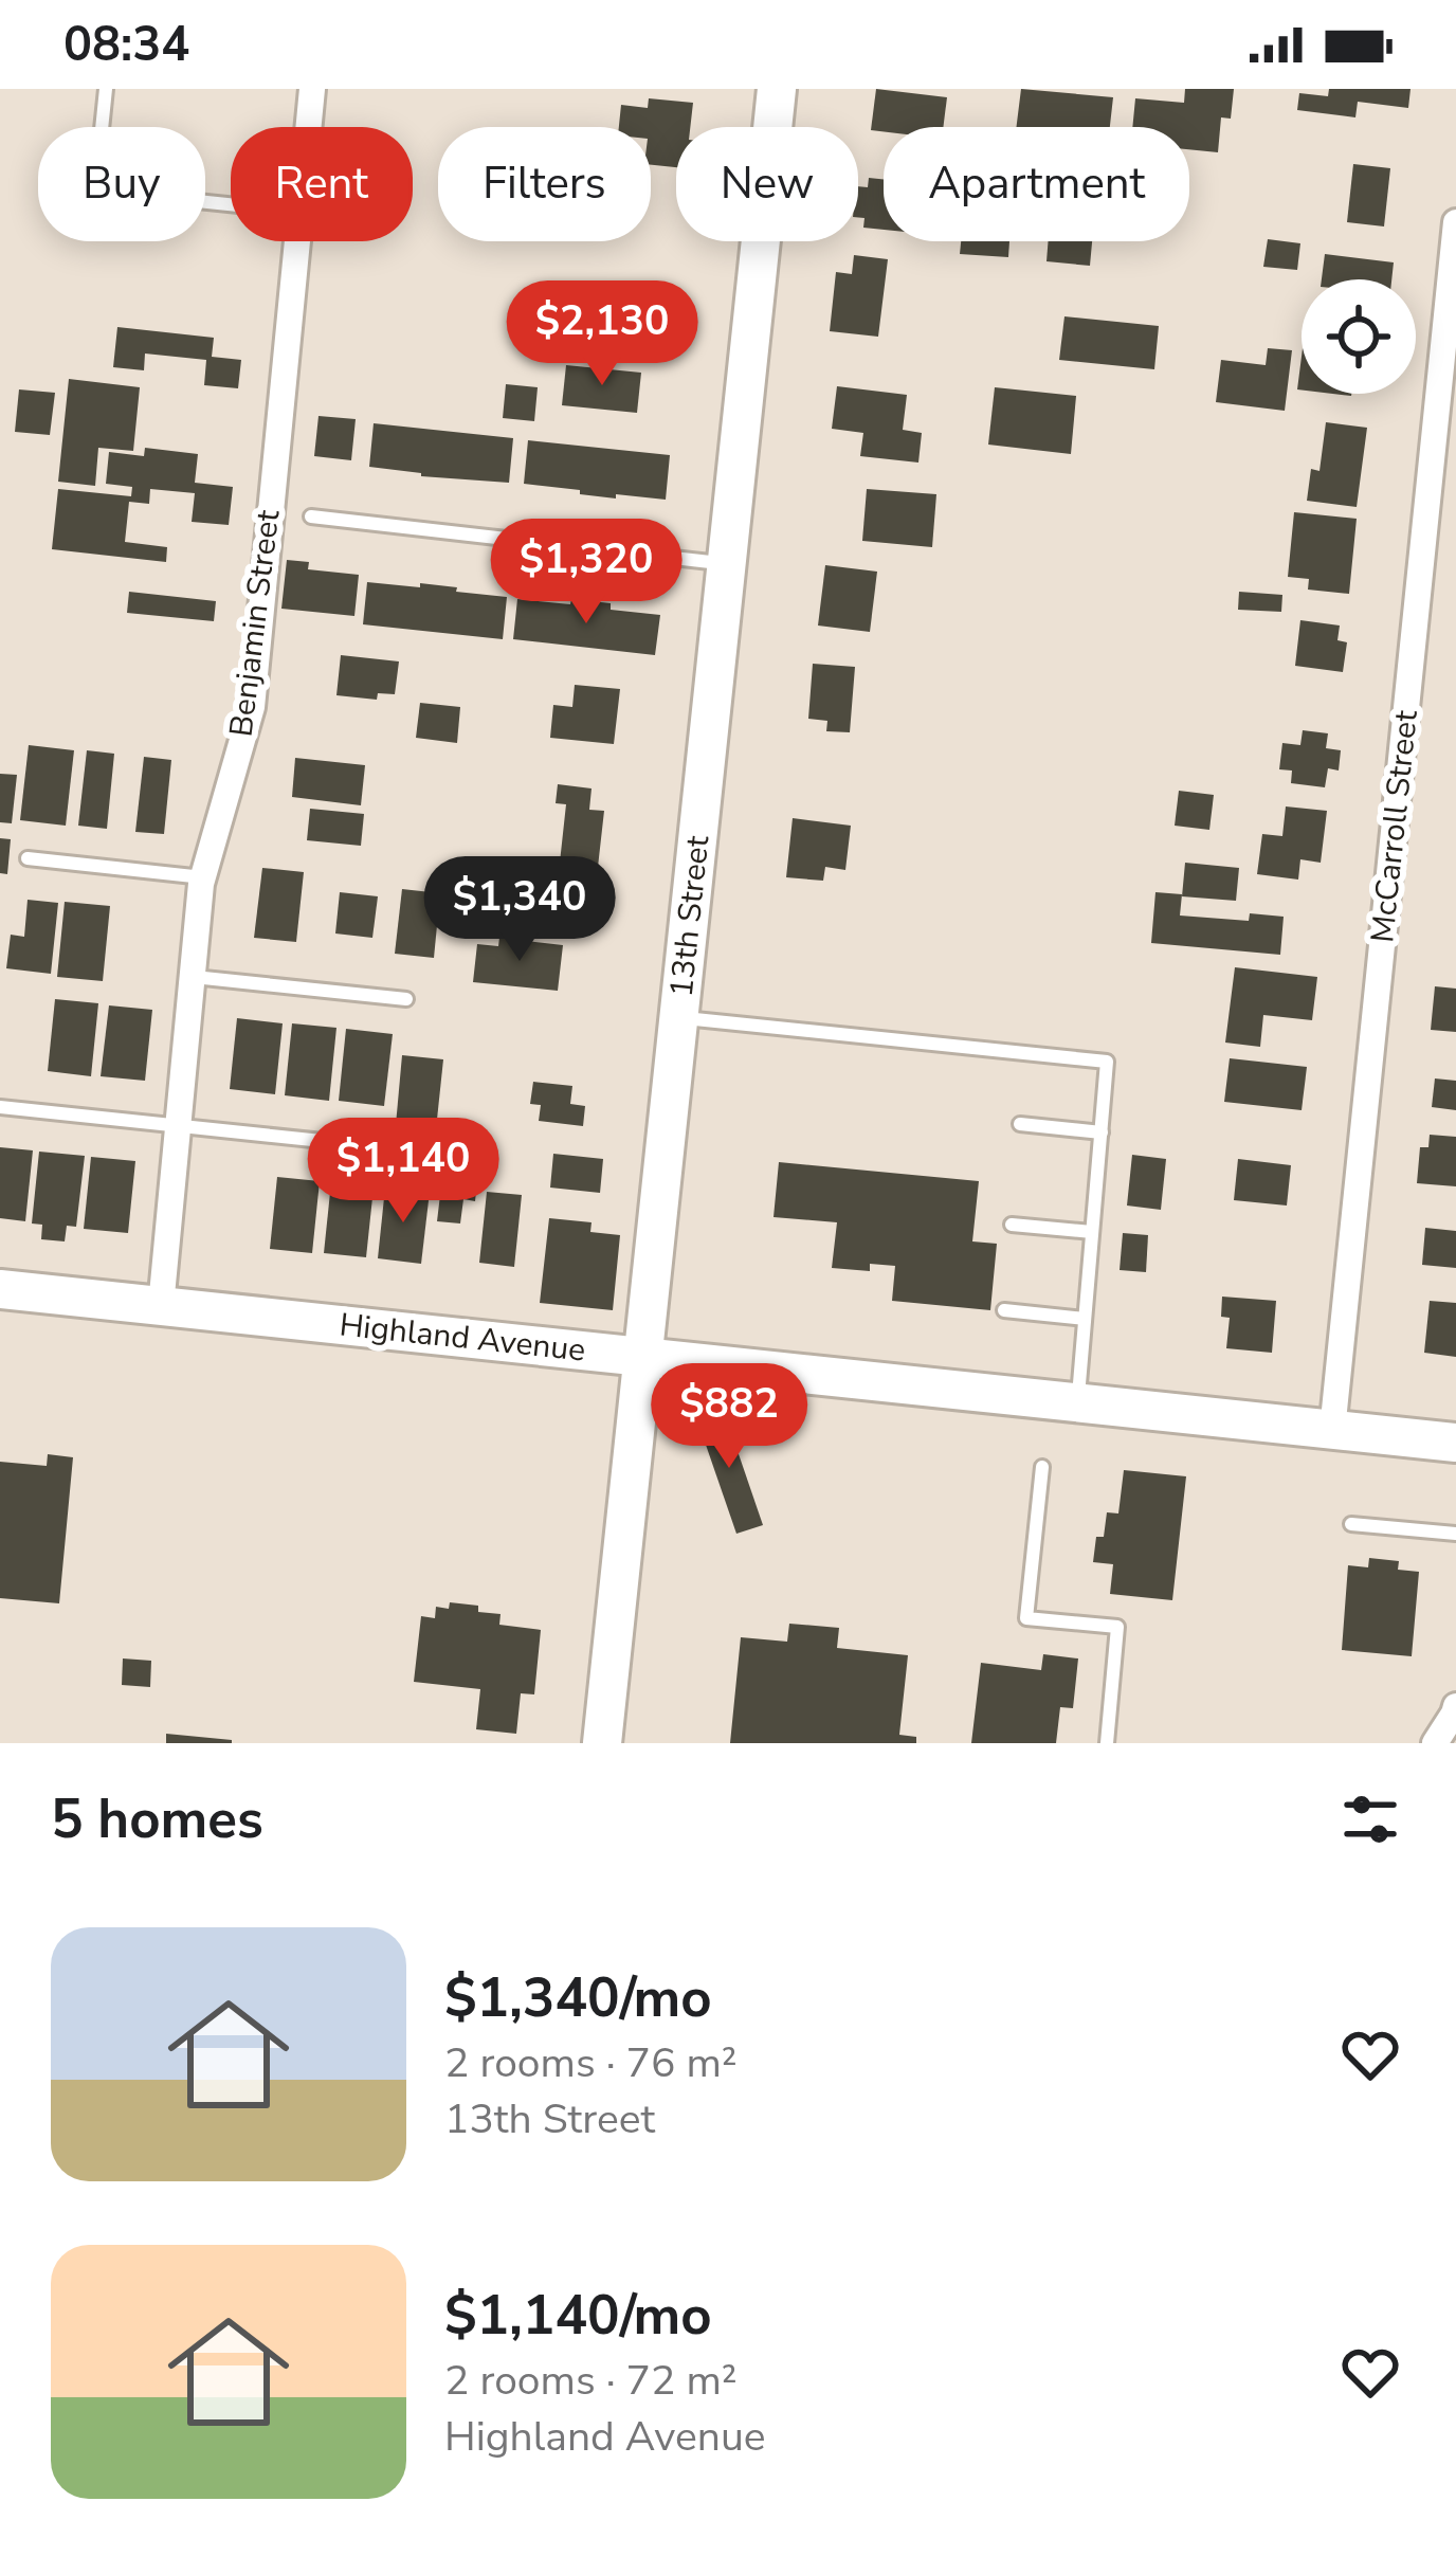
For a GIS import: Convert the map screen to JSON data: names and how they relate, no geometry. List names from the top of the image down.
{
  "streets": {
    "main road": ["13th Street", "Highland Avenue"],
    "street": ["Benjamin Street", "McCarroll Street"]
  },
  "crossings": [
    ["Benjamin Street", "Highland Avenue"],
    ["McCarroll Street", "Highland Avenue"],
    ["13th Street", "Highland Avenue"]
  ],
  "page": {
    "status": "08:34",
    "chip": [
      "Buy",
      "Rent",
      "Filters",
      "New",
      "Apartment"
    ],
    "price": [
      "$2,130",
      "$1,320",
      "$1,340",
      "$1,140",
      "$882"
    ],
    "heading": "5 homes",
    "list": [
      {
        "name": "$1,340/mo",
        "note": "2 rooms · 76 m² · 13th Street"
      },
      {
        "name": "$1,140/mo",
        "note": "2 rooms · 72 m² · Highland Avenue"
      }
    ]
  }
}
